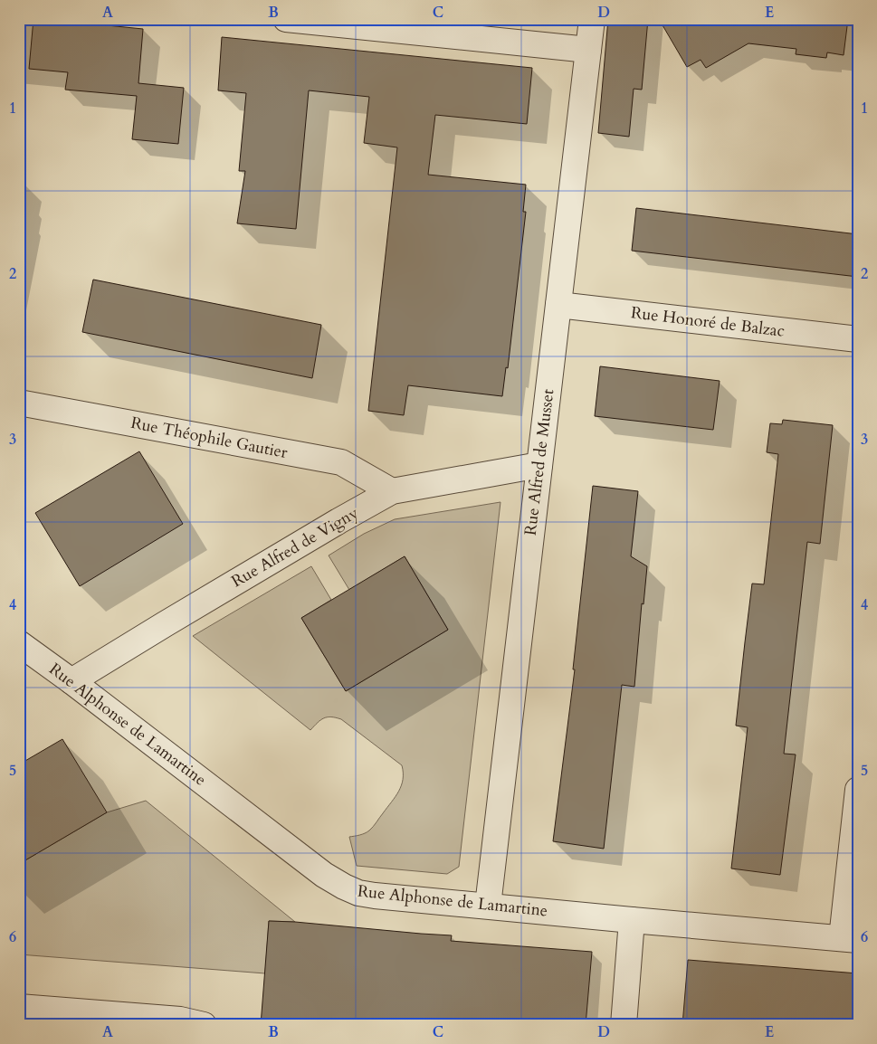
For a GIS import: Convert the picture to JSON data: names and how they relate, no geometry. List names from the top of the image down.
{
  "streets": {
    "street": [
      "Rue Honoré de Balzac",
      "Rue Théophile Gautier",
      "Rue Alfred de Musset",
      "Rue Alfred de Vigny",
      "Rue Alphonse de Lamartine"
    ]
  },
  "crossings": [
    ["Rue Honoré de Balzac", "Rue Alfred de Musset"],
    ["Rue Théophile Gautier", "Rue Alfred de Vigny"],
    ["Rue Alfred de Musset", "Rue Alfred de Vigny"],
    ["Rue Alfred de Musset", "Rue Alphonse de Lamartine"],
    ["Rue Alfred de Vigny", "Rue Alphonse de Lamartine"]
  ],
  "grid": {
    "columns": [
      "A",
      "B",
      "C",
      "D",
      "E"
    ],
    "rows": [
      "1",
      "2",
      "3",
      "4",
      "5",
      "6"
    ]
  }
}
